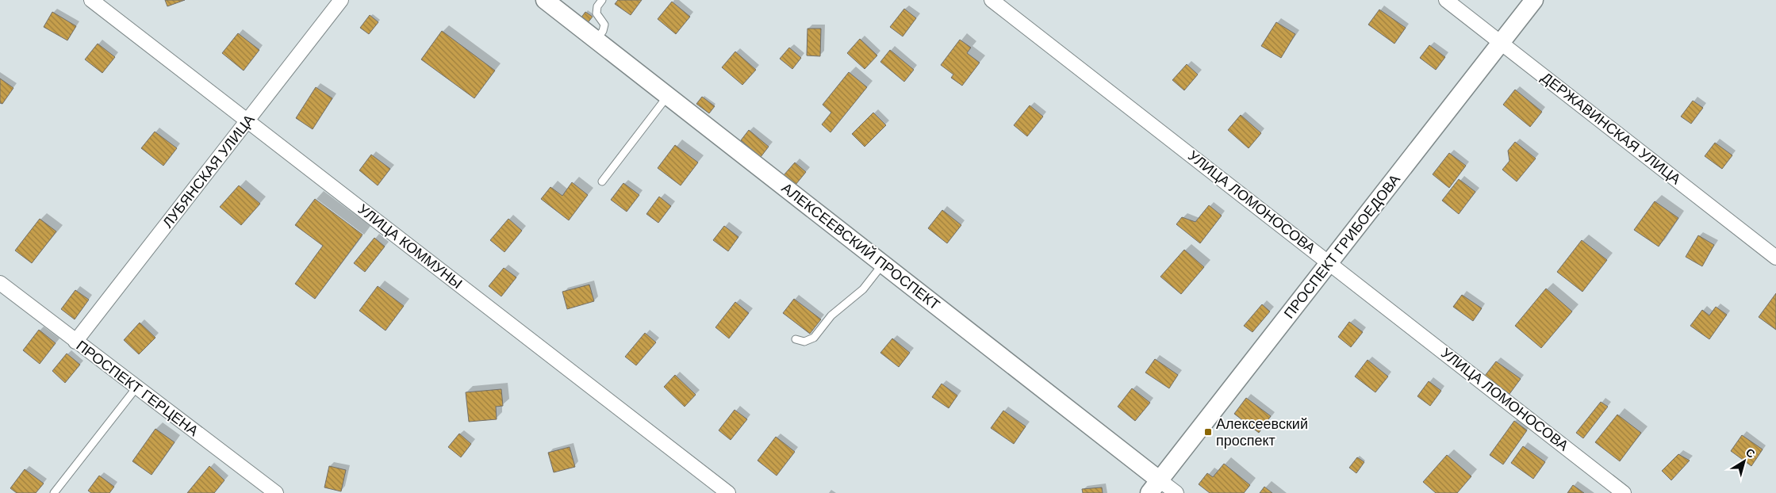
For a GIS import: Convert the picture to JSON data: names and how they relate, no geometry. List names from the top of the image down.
{
  "streets": {
    "street": [
      "ДЕРЖАВИНСКАЯ УЛИЦА",
      "ЛУБЯНСКАЯ УЛИЦА",
      "УЛИЦА ЛОМОНОСОВА",
      "УЛИЦА КОММУНЫ",
      "АЛЕКСЕЕВСКИЙ ПРОСПЕКТ",
      "ПРОСПЕКТ ГРИБОЕДОВА",
      "ПРОСПЕКТ ГЕРЦЕНА"
    ]
  },
  "crossings": [
    ["ДЕРЖАВИНСКАЯ УЛИЦА", "ПРОСПЕКТ ГРИБОЕДОВА"],
    ["ЛУБЯНСКАЯ УЛИЦА", "УЛИЦА КОММУНЫ"],
    ["ЛУБЯНСКАЯ УЛИЦА", "ПРОСПЕКТ ГЕРЦЕНА"],
    ["УЛИЦА ЛОМОНОСОВА", "ПРОСПЕКТ ГРИБОЕДОВА"],
    ["АЛЕКСЕЕВСКИЙ ПРОСПЕКТ", "ПРОСПЕКТ ГРИБОЕДОВА"]
  ],
  "places": {
    "transit": ["Алексеевский проспект"]
  },
  "north": "top right"
}
